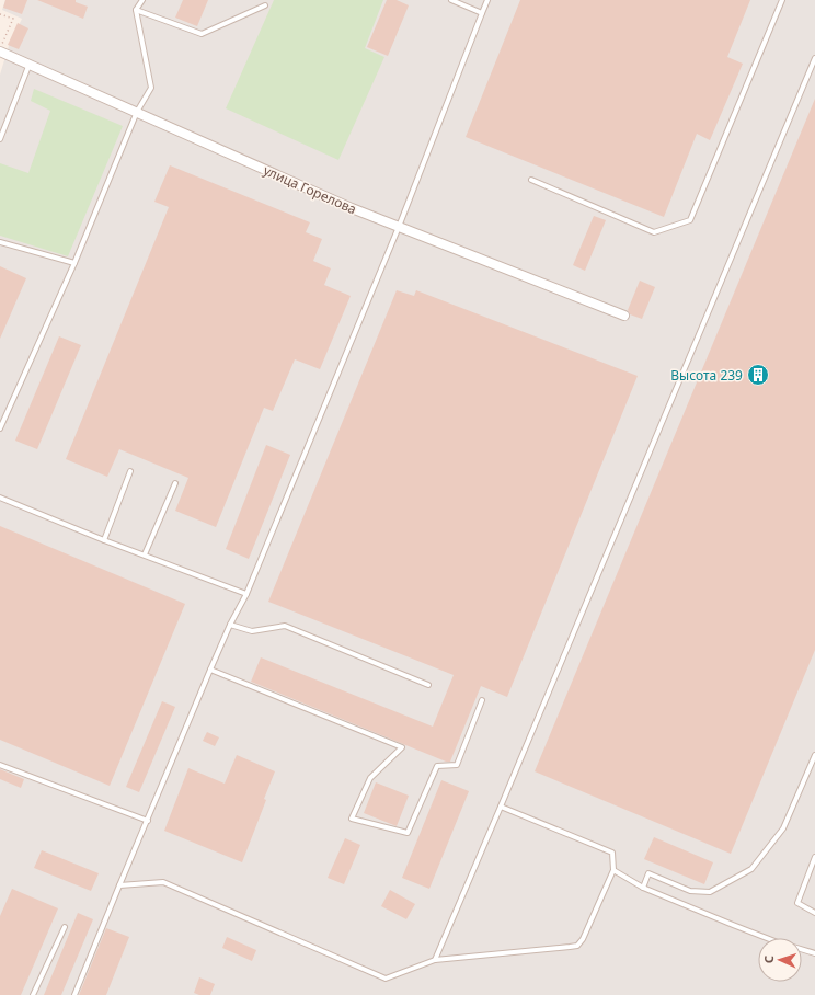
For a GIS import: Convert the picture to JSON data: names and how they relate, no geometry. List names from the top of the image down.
{
  "streets": {
    "street": ["улица Горелова"]
  },
  "places": {
    "building": ["Высота 239"]
  },
  "north": "left"
}
